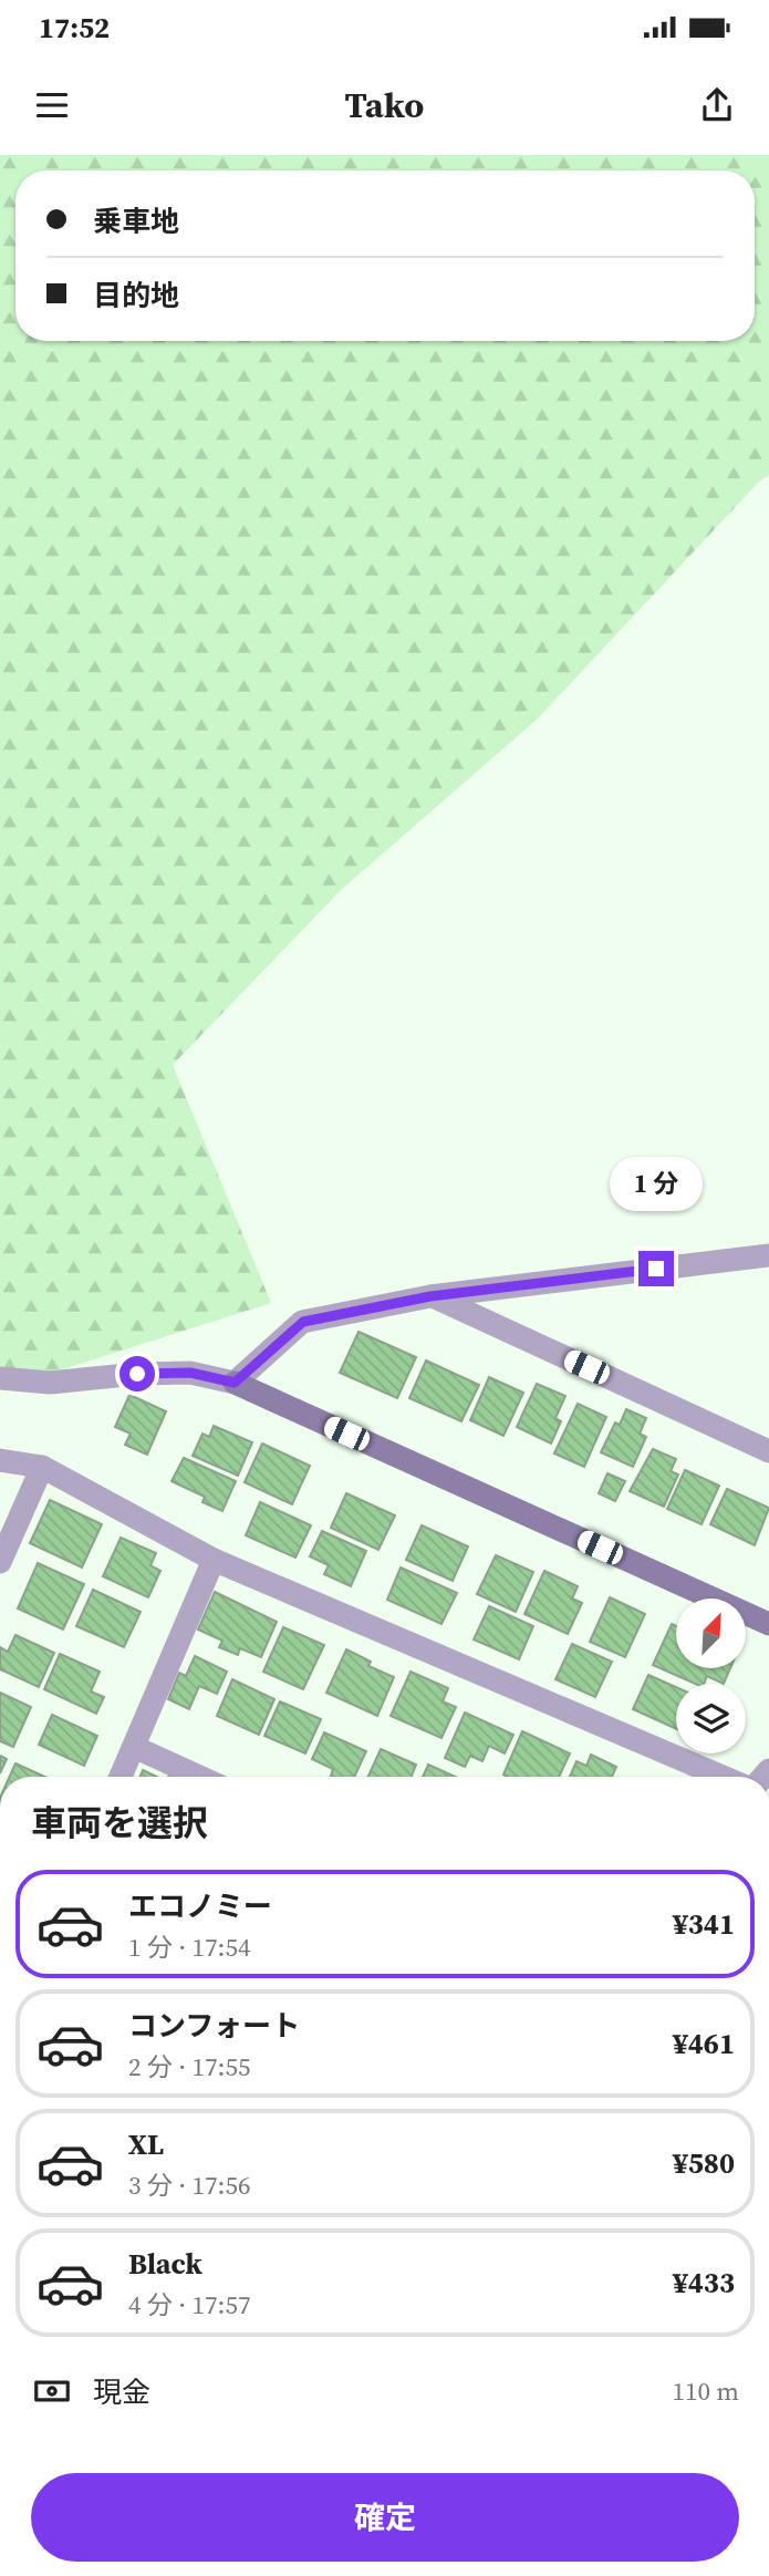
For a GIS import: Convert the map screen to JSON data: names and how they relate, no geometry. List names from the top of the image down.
{
  "north": "top right",
  "page": {
    "status": "17:52",
    "header": "Tako",
    "banner": ["乗車地", "目的地"],
    "bubble": "1 分",
    "heading": "車両を選択",
    "list": [
      {
        "name": "エコノミー",
        "note": "1 分 · 17:54",
        "value": "¥341"
      },
      {
        "name": "コンフォート",
        "note": "2 分 · 17:55",
        "value": "¥461"
      },
      {
        "name": "XL",
        "note": "3 分 · 17:56",
        "value": "¥580"
      },
      {
        "name": "Black",
        "note": "4 分 · 17:57",
        "value": "¥433"
      }
    ],
    "pay": ["現金", "110 m"],
    "buttons": "確定"
  }
}
